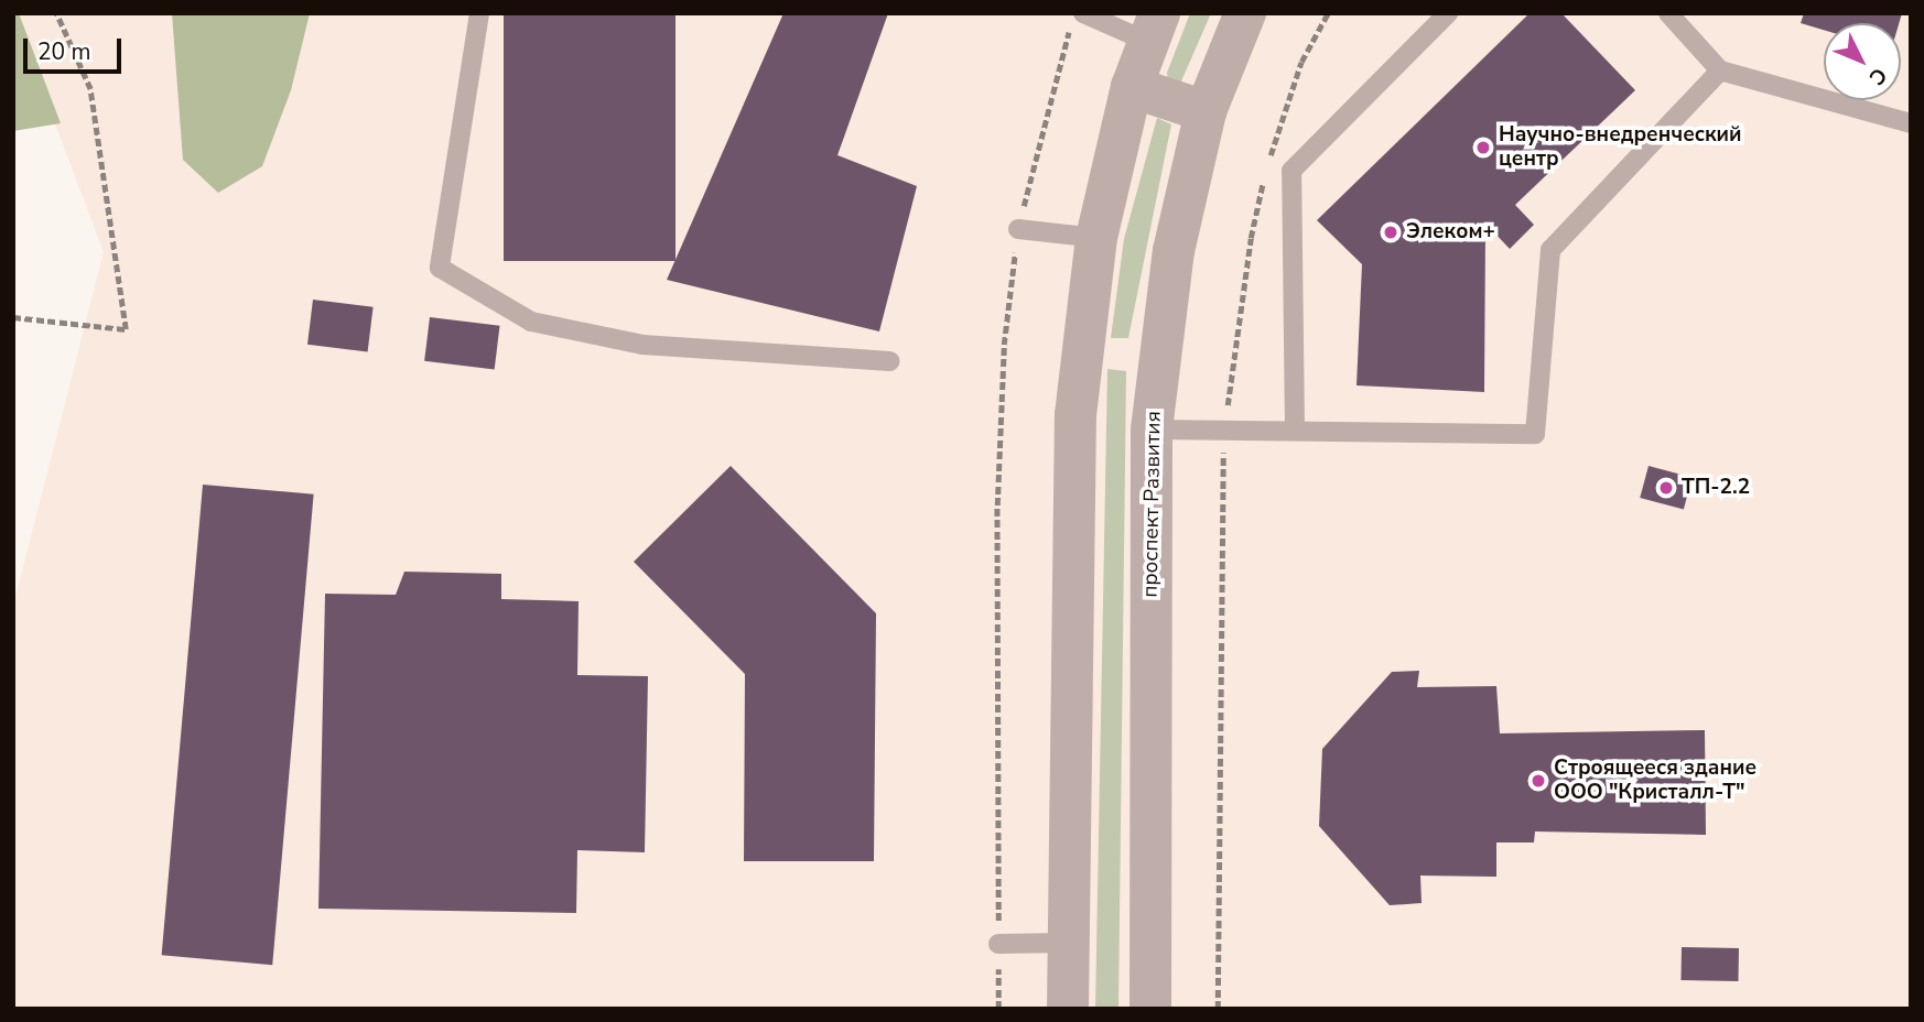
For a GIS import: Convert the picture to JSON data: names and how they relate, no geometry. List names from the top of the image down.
{
  "streets": {
    "street": ["проспект Развития"]
  },
  "places": [
    "Научно-внедренческий центр",
    "Элеком+",
    "ТП-2.2",
    "Строящееся здание ООО \"Кристалл-Т\""
  ],
  "scale_bar": "20 m",
  "north": "bottom right"
}
